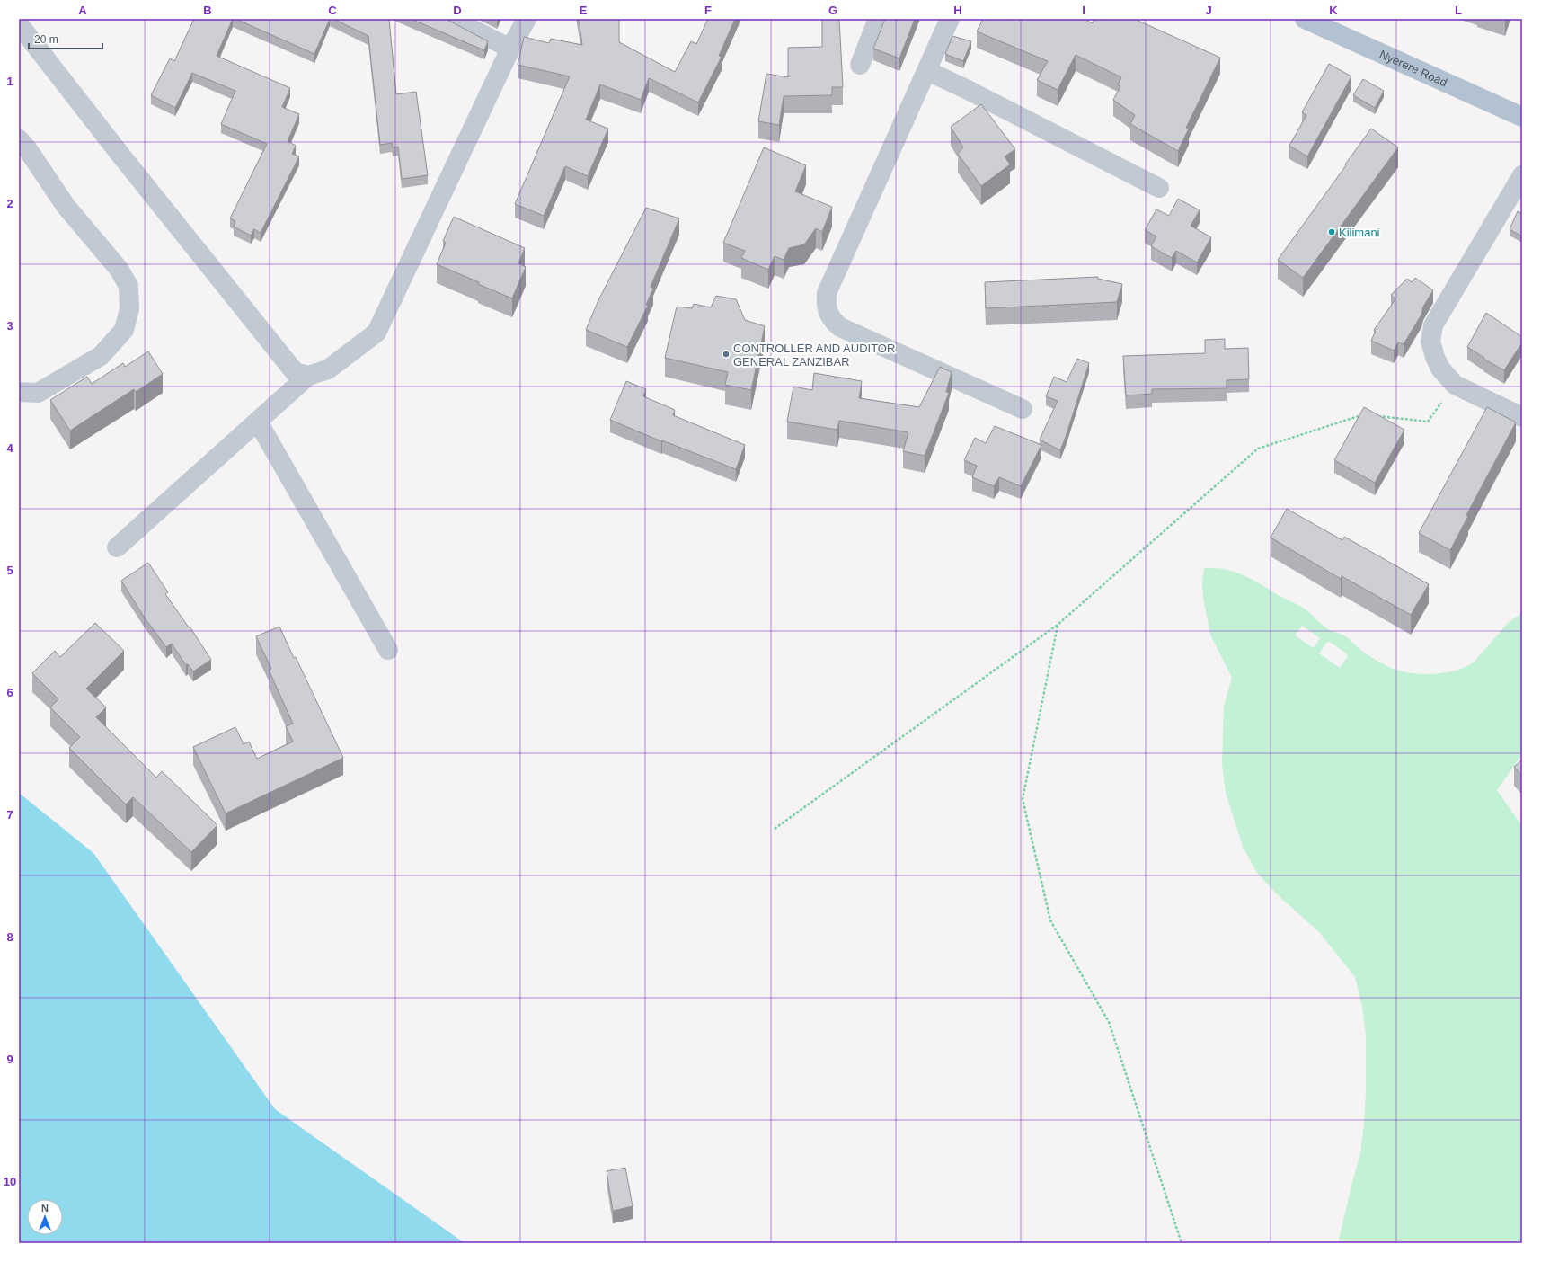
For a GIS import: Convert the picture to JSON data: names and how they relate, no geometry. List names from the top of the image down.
{
  "streets": {
    "main road": ["Nyerere Road"]
  },
  "places": ["Kilimani", "CONTROLLER AND AUDITOR GENERAL ZANZIBAR"],
  "scale_bar": "20 m",
  "north": "top",
  "grid": {
    "columns": [
      "A",
      "B",
      "C",
      "D",
      "E",
      "F",
      "G",
      "H",
      "I",
      "J",
      "K",
      "L"
    ],
    "rows": [
      "1",
      "2",
      "3",
      "4",
      "5",
      "6",
      "7",
      "8",
      "9",
      "10"
    ]
  }
}
